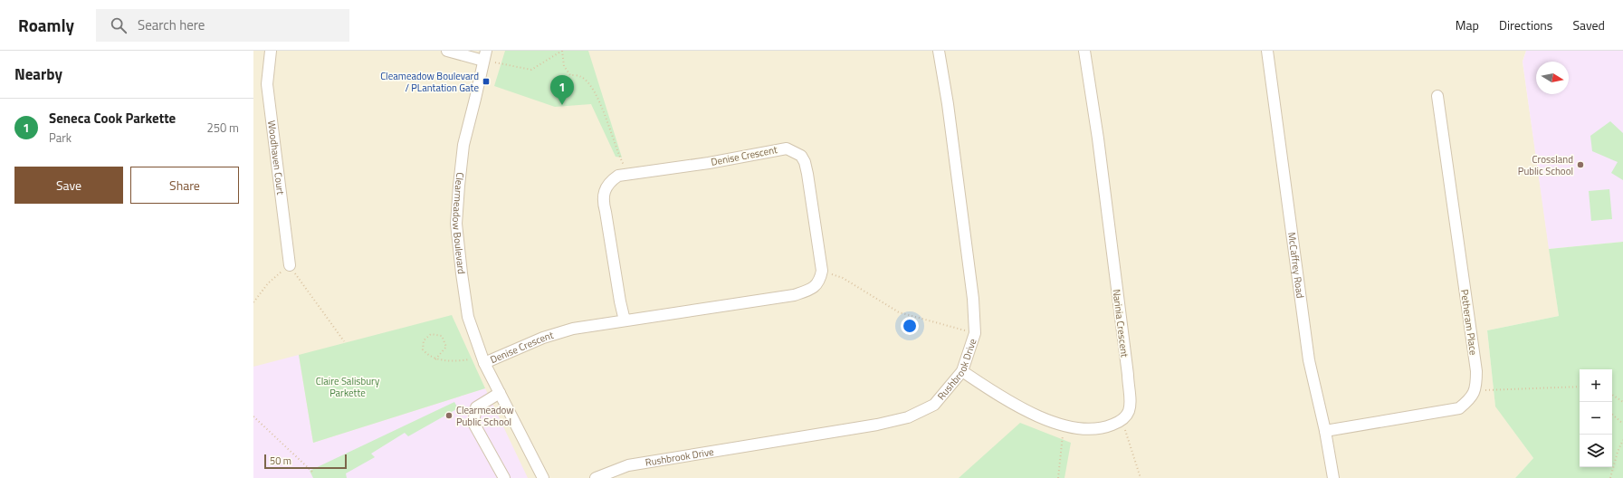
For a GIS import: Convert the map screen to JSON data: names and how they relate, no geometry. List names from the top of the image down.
{
  "streets": {
    "street": [
      "Denise Crescent",
      "Woodhaven Court",
      "Clearmeadow Boulevard",
      "McCaffrey Road",
      "Petheram Place",
      "Narinia Crescent",
      "Rushbrook Drive"
    ]
  },
  "crossings": [
    ["Denise Crescent", "Clearmeadow Boulevard"]
  ],
  "parks": ["Claire Salisbury Parkette"],
  "places": {
    "transit": ["Cleameadow Boulevard / PLantation Gate"],
    "other": ["Crossland Public School", "Clearmeadow Public School"]
  },
  "scale_bar": "50 m",
  "north": "right",
  "page": {
    "header": "Roamly",
    "search": "Search here",
    "nav": ["Map", "Directions", "Saved"],
    "heading": "Nearby",
    "pins": "1",
    "list": [
      {
        "mark": "1",
        "name": "Seneca Cook Parkette",
        "note": "Park",
        "value": "250 m"
      }
    ],
    "buttons": ["Save", "Share"],
    "map_buttons": ["+", "−"],
    "scale": "50 m"
  }
}
